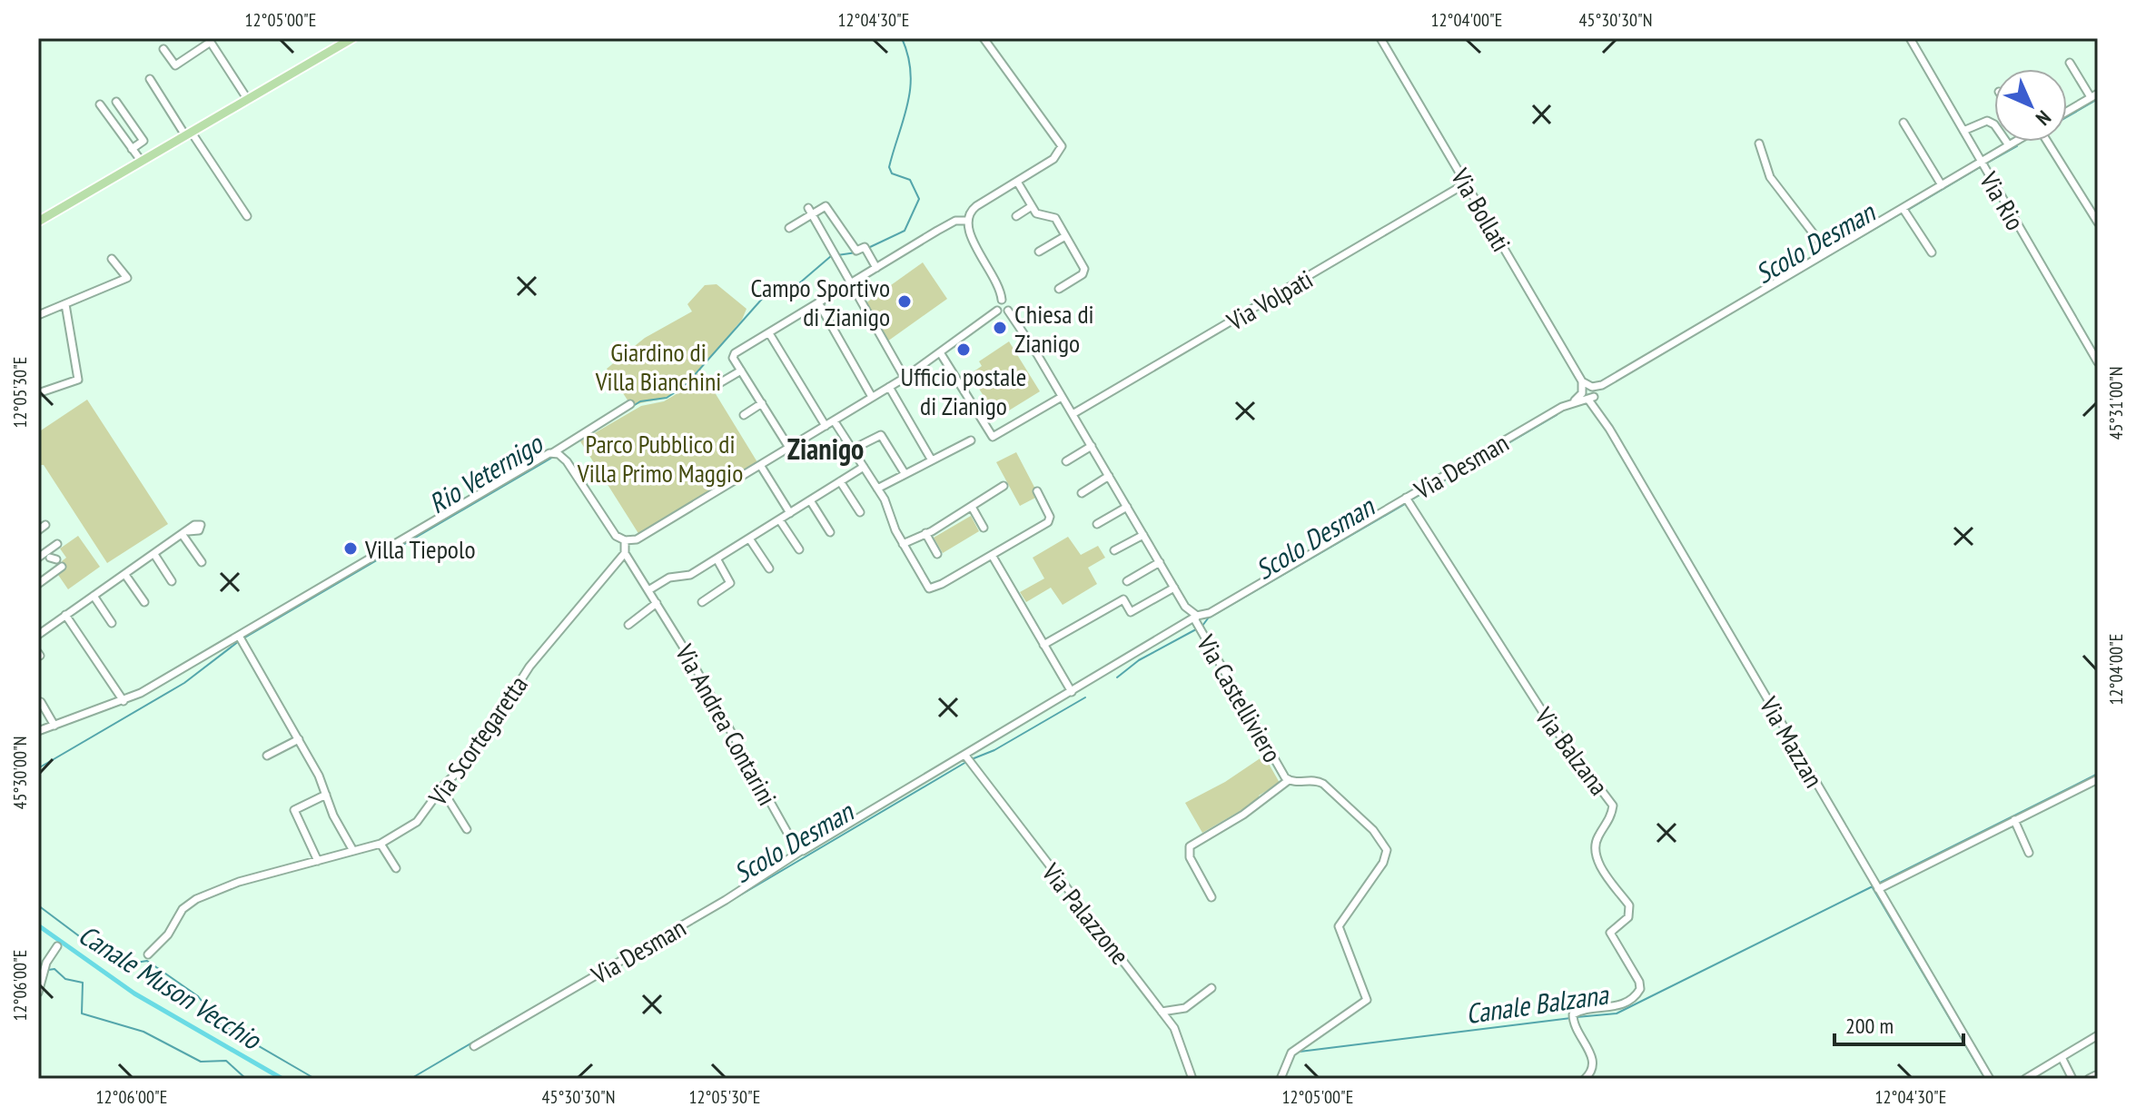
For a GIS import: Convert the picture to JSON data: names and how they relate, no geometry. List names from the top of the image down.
{
  "streets": {
    "street": [
      "Via Rio",
      "Via Bollati",
      "Via Volpati",
      "Via Desman",
      "Via Castelliviero",
      "Via Andrea Contarini",
      "Via Scortegaretta",
      "Via Mazzan",
      "Via Balzana",
      "Via Palazzone"
    ]
  },
  "crossings": [
    ["Via Bollati", "Via Volpati"],
    ["Via Bollati", "Via Desman"],
    ["Via Bollati", "Via Mazzan"],
    ["Via Volpati", "Via Castelliviero"],
    ["Via Desman", "Via Castelliviero"],
    ["Via Desman", "Via Andrea Contarini"],
    ["Via Desman", "Via Mazzan"],
    ["Via Desman", "Via Balzana"],
    ["Via Desman", "Via Palazzone"],
    ["Via Andrea Contarini", "Via Scortegaretta"]
  ],
  "districts": ["Zianigo"],
  "water": [
    "Scolo Desman",
    "Rio Veternigo",
    "Canale Muson Vecchio",
    "Canale Balzana"
  ],
  "parks": ["Giardino di Villa Bianchini", "Parco Pubblico di Villa Primo Maggio"],
  "places": [
    "Campo Sportivo di Zianigo",
    "Chiesa di Zianigo",
    "Ufficio postale di Zianigo",
    "Villa Tiepolo"
  ],
  "scale_bar": "200 m",
  "north": "bottom right",
  "coordinates": [
    "12°05'00\"E",
    "12°04'30\"E",
    "12°04'00\"E",
    "45°30'30\"N",
    "12°05'30\"E",
    "45°31'00\"N",
    "45°30'00\"N",
    "12°06'00\"E"
  ]
}
